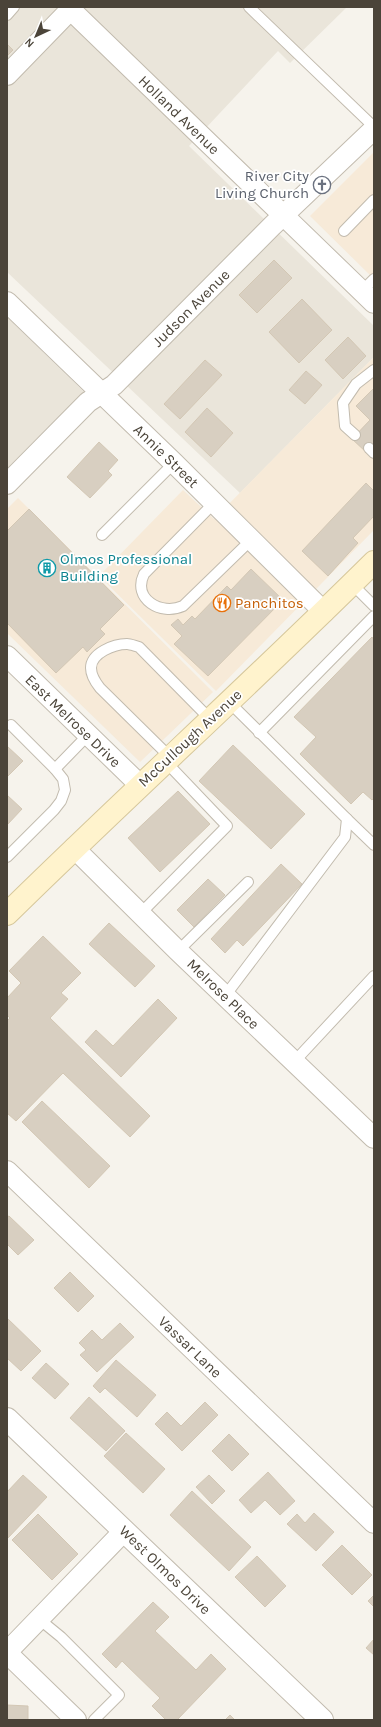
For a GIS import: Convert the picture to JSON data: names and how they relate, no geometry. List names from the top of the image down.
{
  "streets": {
    "main road": ["McCullough Avenue"],
    "street": [
      "Holland Avenue",
      "Judson Avenue",
      "Annie Street",
      "East Melrose Drive",
      "Melrose Place",
      "Vassar Lane",
      "West Olmos Drive"
    ]
  },
  "crossings": [
    ["Holland Avenue", "Judson Avenue"],
    ["Judson Avenue", "Annie Street"],
    ["Annie Street", "McCullough Avenue"],
    ["East Melrose Drive", "McCullough Avenue"],
    ["McCullough Avenue", "Melrose Place"]
  ],
  "places": {
    "church": ["River City Living Church"],
    "building": ["Olmos Professional Building"],
    "restaurant": ["Panchitos"]
  },
  "north": "bottom left"
}
